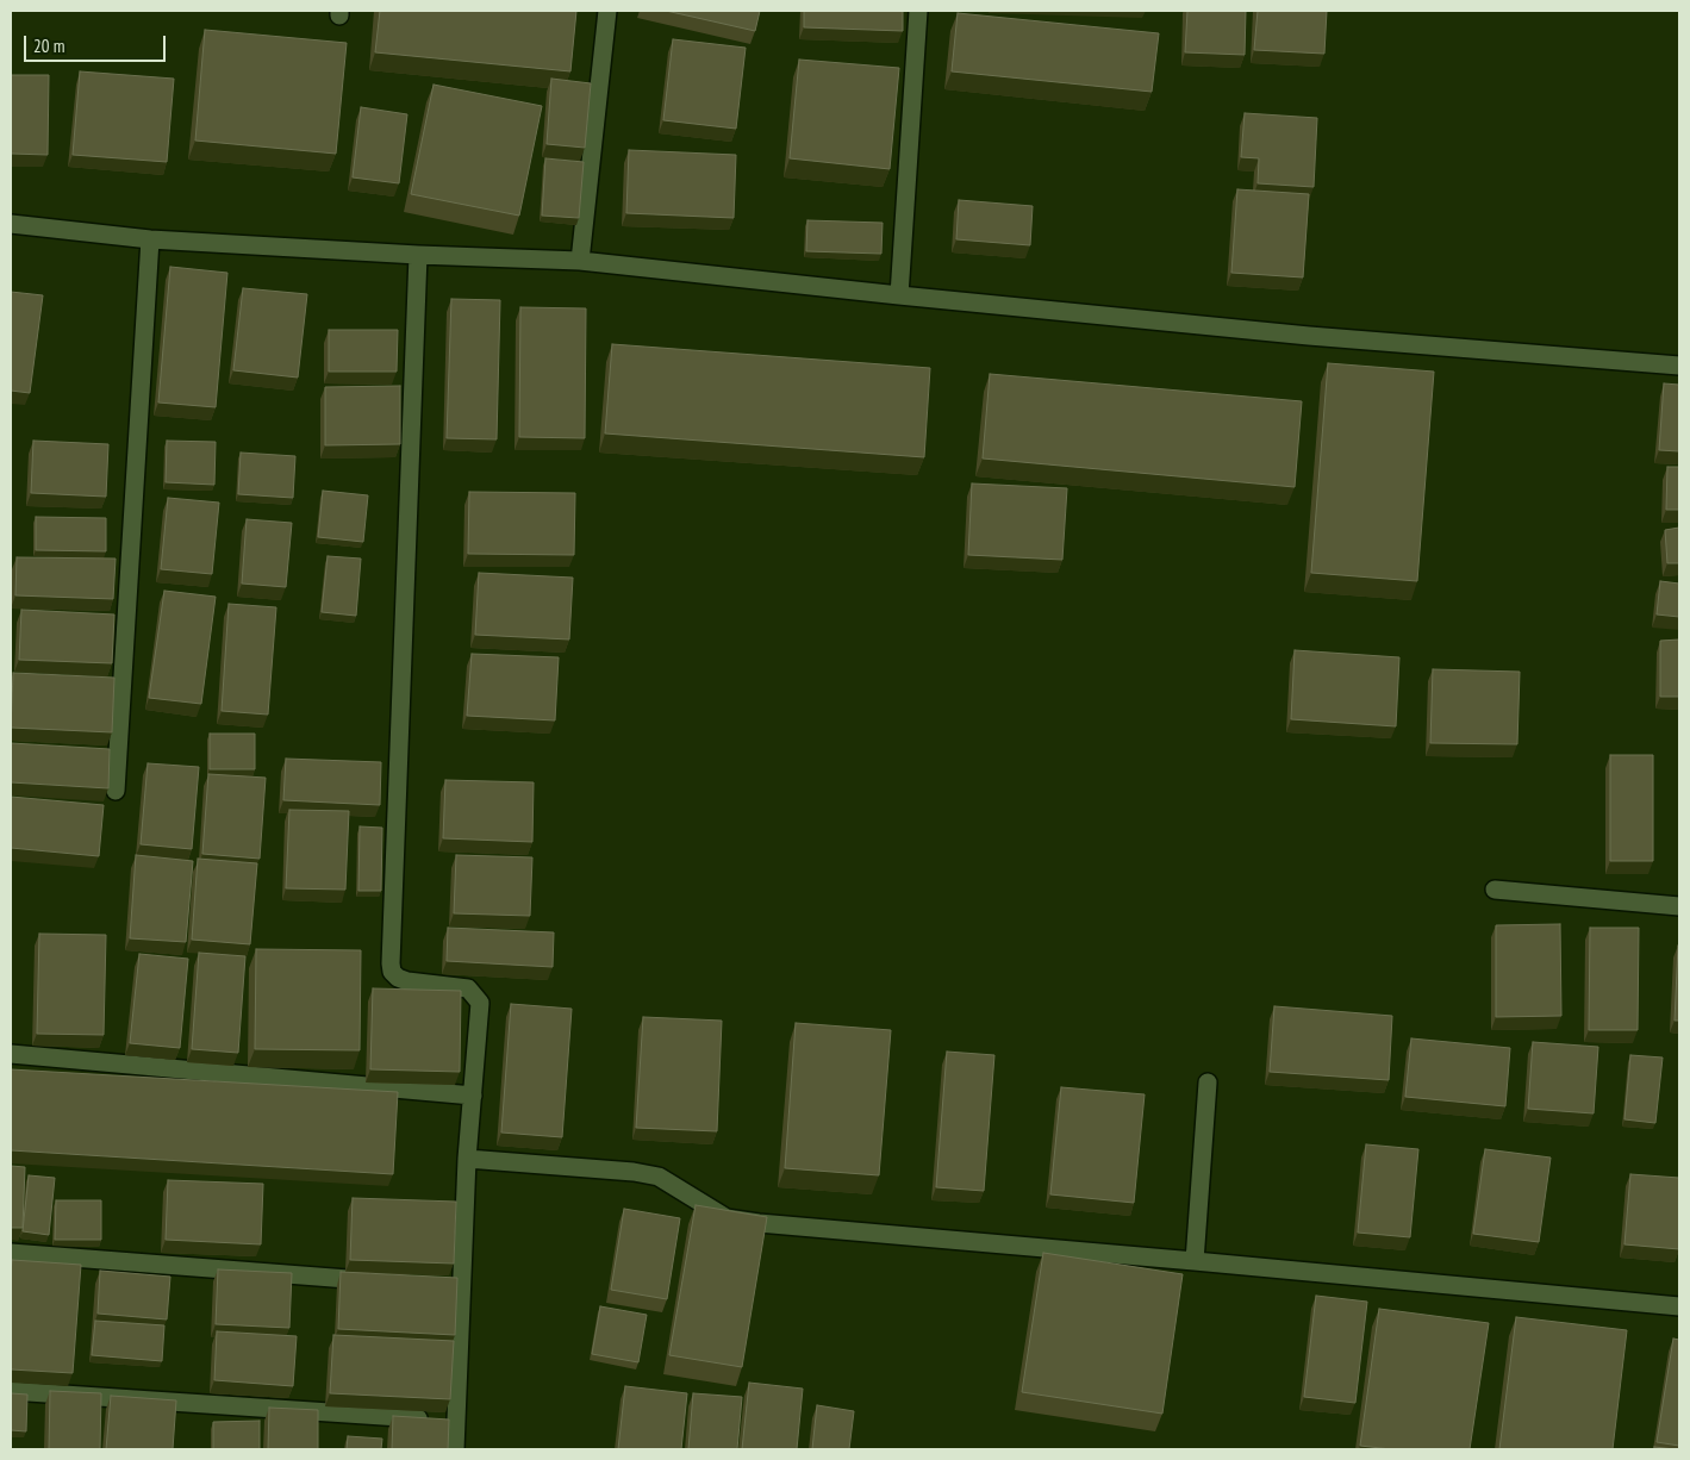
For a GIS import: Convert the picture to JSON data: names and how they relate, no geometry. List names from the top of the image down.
{
  "scale_bar": "20 m"
}
